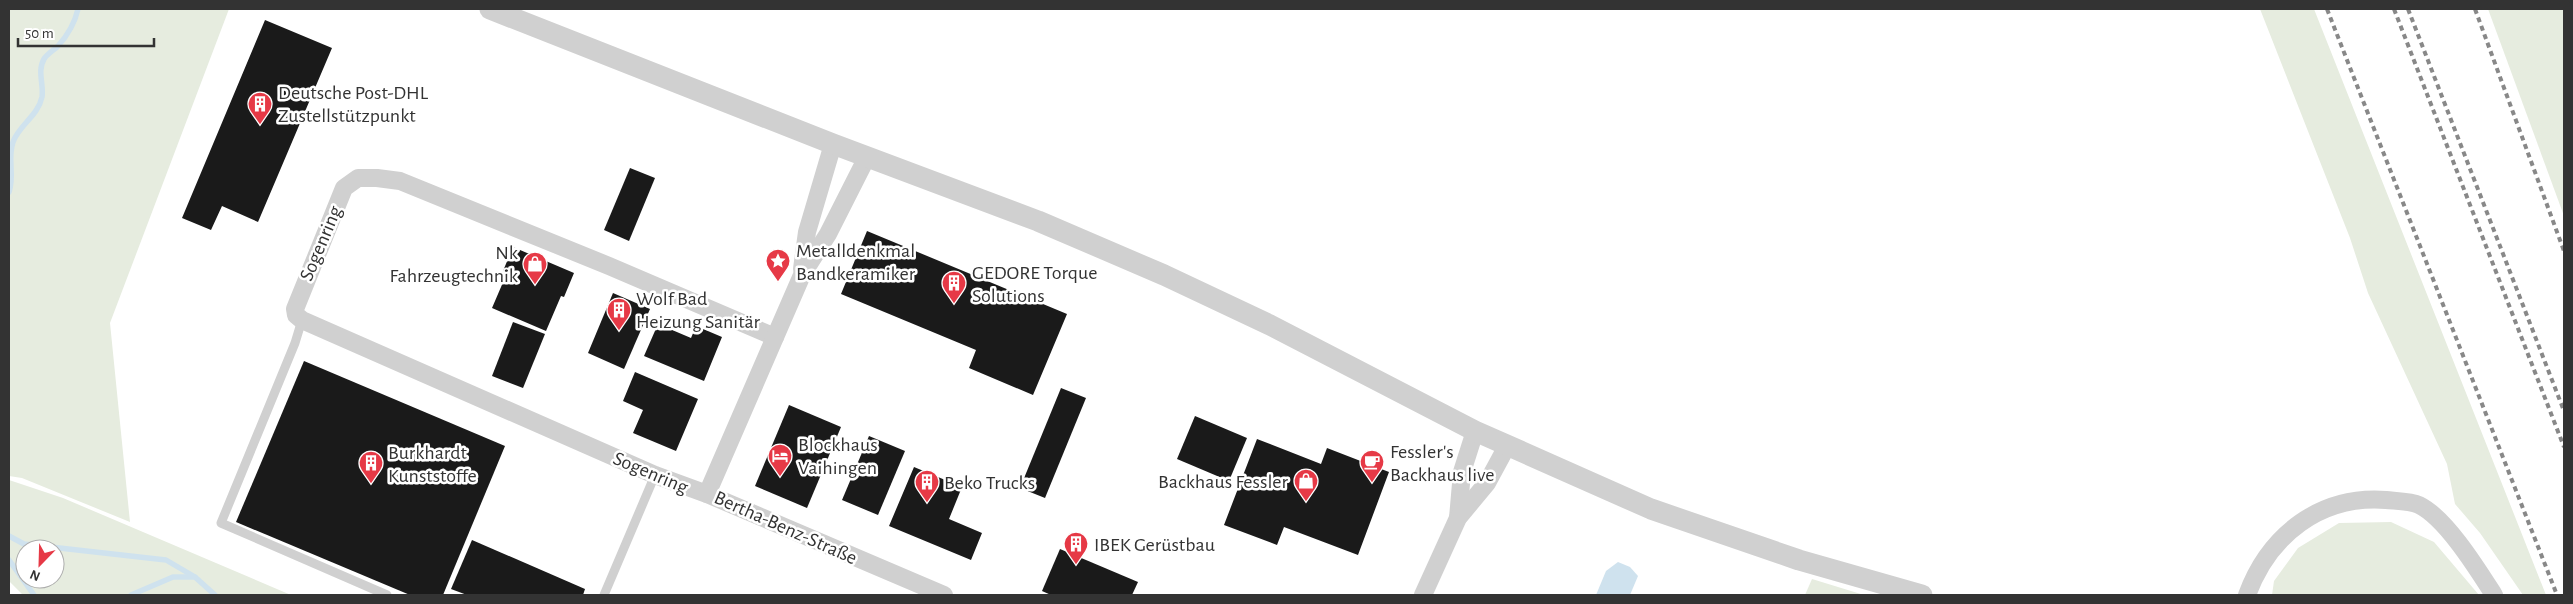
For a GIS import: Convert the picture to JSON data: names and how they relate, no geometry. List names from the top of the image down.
{
  "streets": {
    "street": ["Sogenring", "Bertha-Benz-Straße"]
  },
  "crossings": [
    ["Sogenring", "Bertha-Benz-Straße"]
  ],
  "places": {
    "building": [
      "Deutsche Post-DHL Zustellstützpunkt",
      "GEDORE Torque Solutions",
      "Wolf Bad Heizung Sanitär",
      "Burkhardt Kunststoffe",
      "Beko Trucks",
      "IBEK Gerüstbau"
    ],
    "place": ["Metalldenkmal Bandkeramiker"],
    "shop": ["Nk Fahrzeugtechnik", "Backhaus Fessler"],
    "hotel": ["Blockhaus Vaihingen"],
    "cafe": ["Fessler's Backhaus live"]
  },
  "scale_bar": "50 m",
  "north": "bottom left"
}
